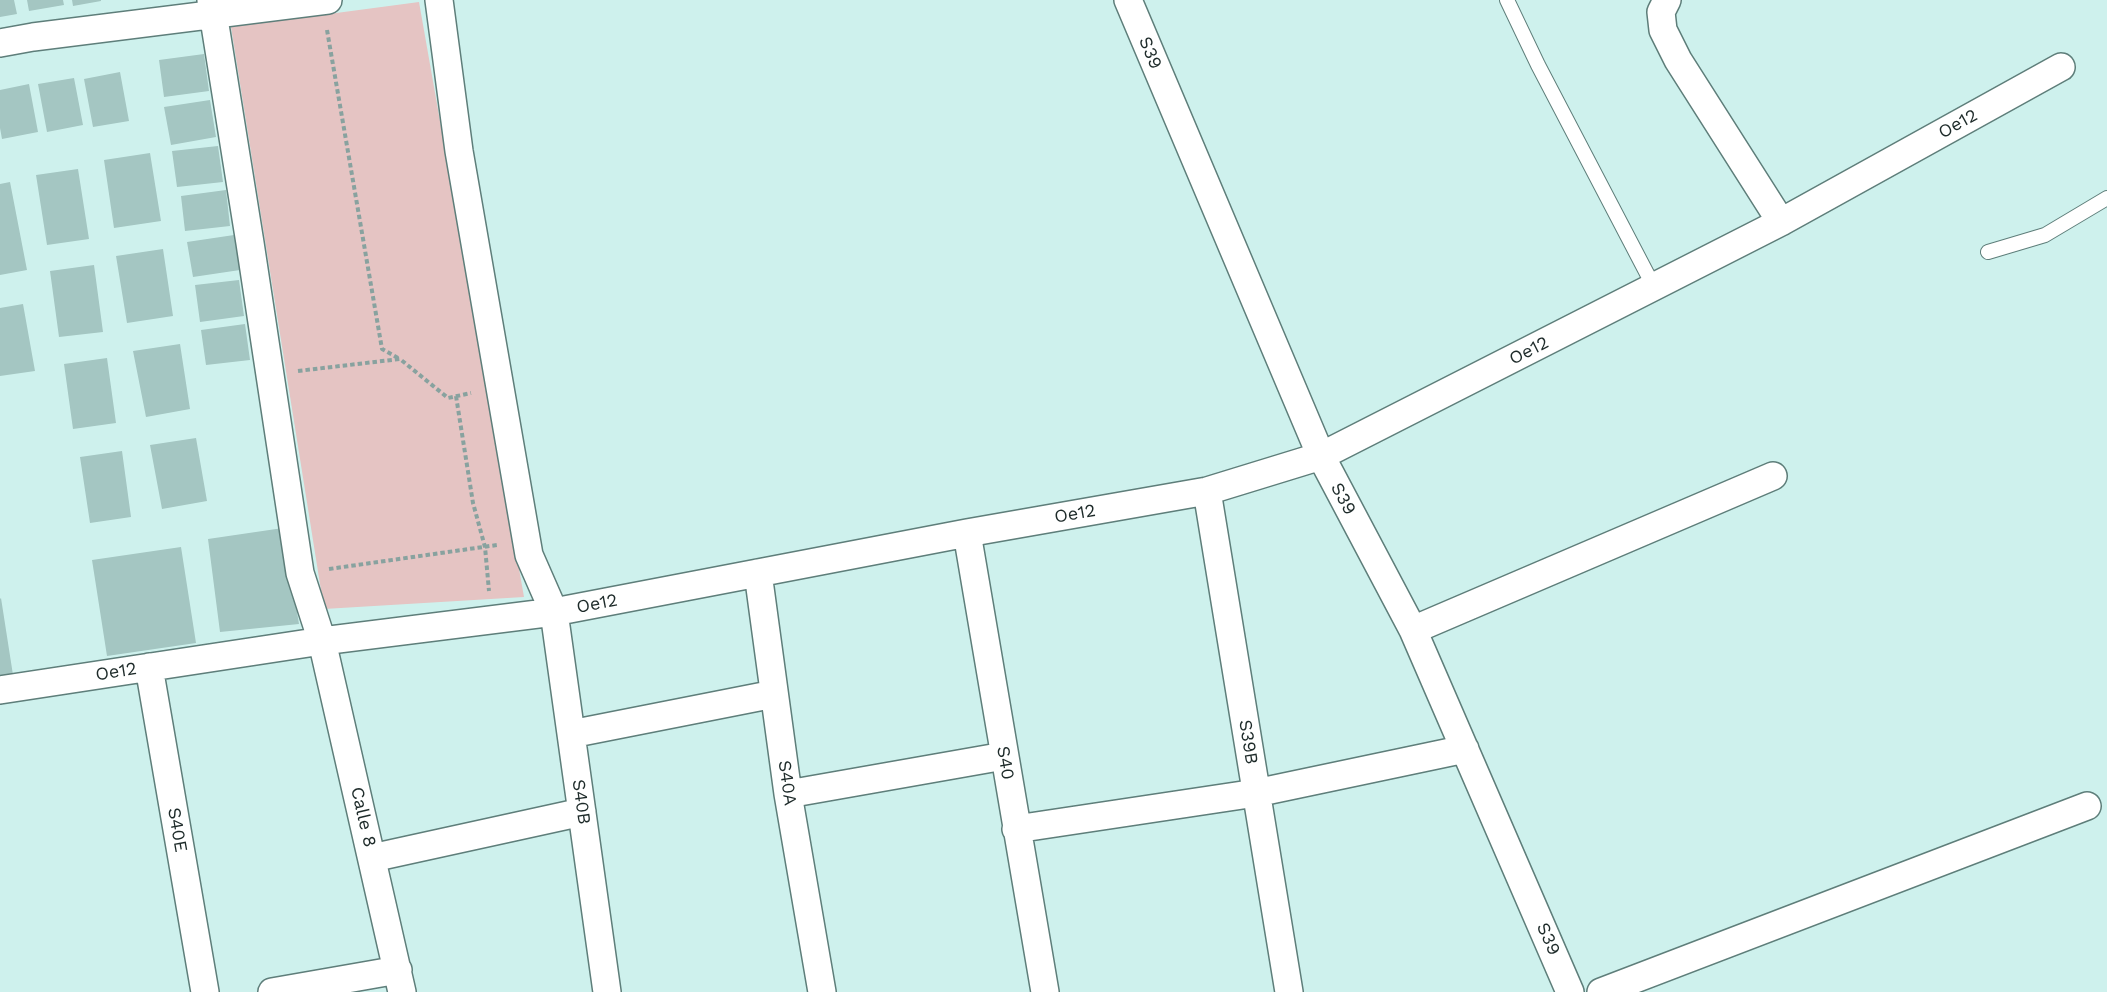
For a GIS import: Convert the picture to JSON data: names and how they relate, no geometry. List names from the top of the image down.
{
  "streets": {
    "street": [
      "S39",
      "Oe12",
      "S39B",
      "S40",
      "S40A",
      "S40B",
      "Calle 8",
      "S40E"
    ]
  },
  "crossings": [
    ["S39", "Oe12"],
    ["Oe12", "S39B"],
    ["Oe12", "S40"],
    ["Oe12", "S40A"],
    ["Oe12", "S40B"],
    ["Oe12", "Calle 8"],
    ["Oe12", "S40E"]
  ]
}
